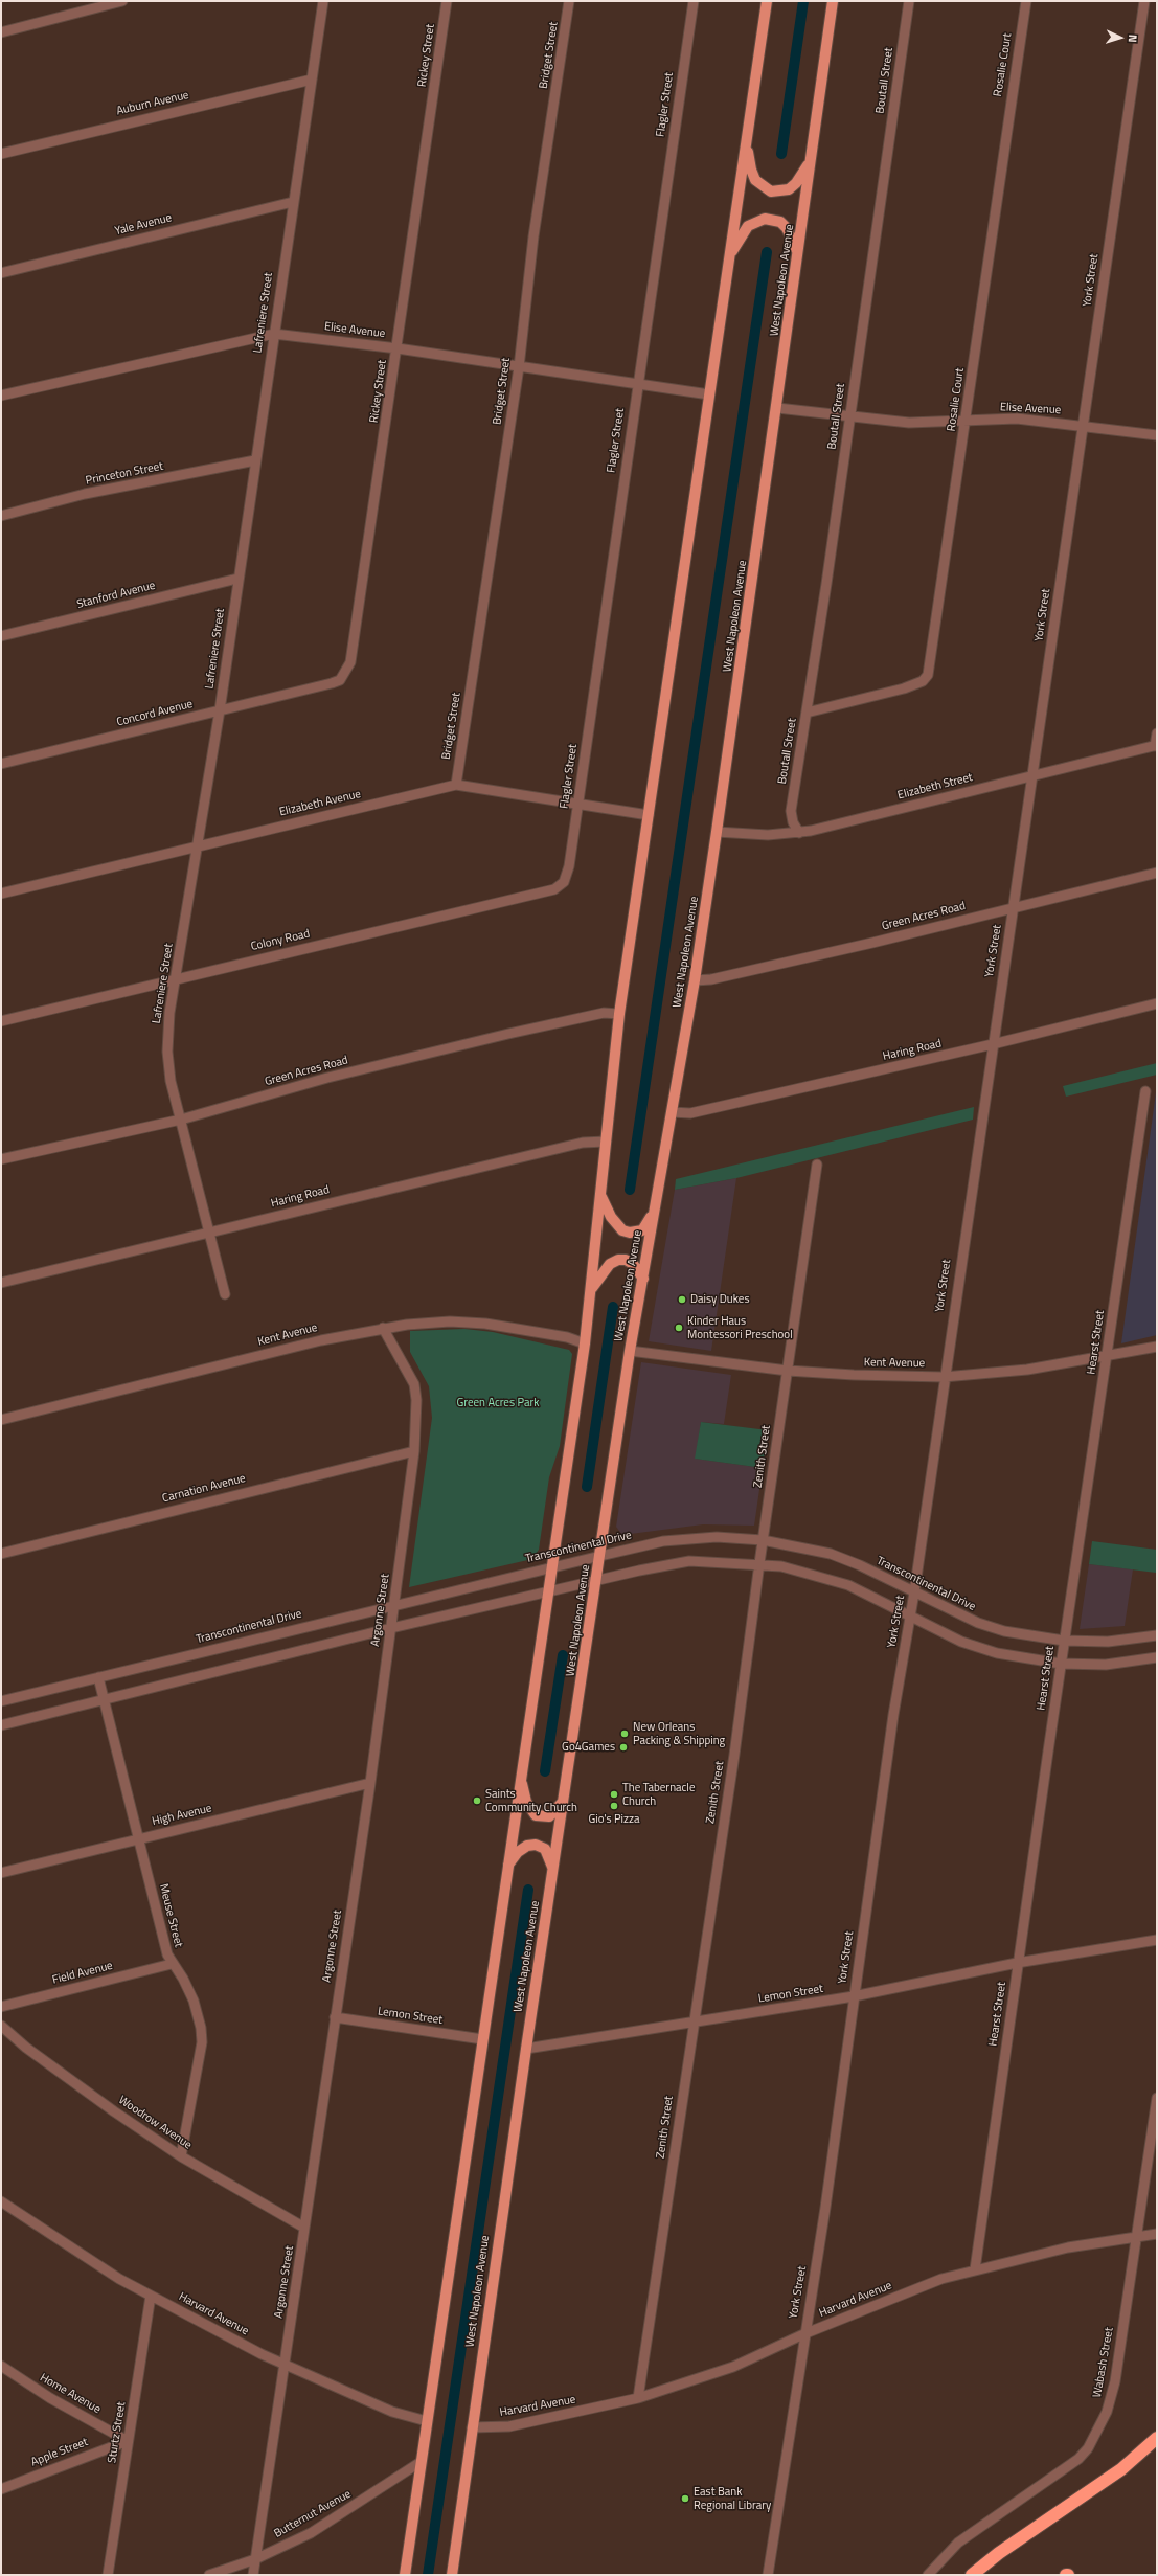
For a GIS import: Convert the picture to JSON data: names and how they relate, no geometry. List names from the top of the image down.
{
  "streets": {
    "main road": ["West Napoleon Avenue"],
    "street": [
      "Rickey Street",
      "Bridget Street",
      "Rosalie Court",
      "Boutall Street",
      "Auburn Avenue",
      "Flagler Street",
      "Yale Avenue",
      "York Street",
      "Lafreniere Street",
      "Elise Avenue",
      "Princeton Street",
      "Stanford Avenue",
      "Concord Avenue",
      "Elizabeth Street",
      "Elizabeth Avenue",
      "Green Acres Road",
      "Colony Road",
      "Haring Road",
      "Kent Avenue",
      "Hearst Street",
      "Zenith Street",
      "Carnation Avenue",
      "Transcontinental Drive",
      "Argonne Street",
      "High Avenue",
      "Meuse Street",
      "Field Avenue",
      "Lemon Street",
      "Woodrow Avenue",
      "Harvard Avenue",
      "Wabash Street",
      "Home Avenue",
      "Sturtz Street",
      "Apple Street",
      "Butternut Avenue"
    ]
  },
  "crossings": [
    ["Rickey Street", "Elise Avenue"],
    ["Rickey Street", "Concord Avenue"],
    ["Bridget Street", "Elise Avenue"],
    ["Bridget Street", "Elizabeth Avenue"],
    ["Rosalie Court", "Boutall Street"],
    ["Rosalie Court", "Elise Avenue"],
    ["Boutall Street", "Elise Avenue"],
    ["Boutall Street", "Elizabeth Street"],
    ["Auburn Avenue", "Lafreniere Street"],
    ["Flagler Street", "Elise Avenue"],
    ["Flagler Street", "Elizabeth Avenue"],
    ["Flagler Street", "Colony Road"],
    ["Yale Avenue", "Lafreniere Street"],
    ["West Napoleon Avenue", "Elise Avenue"],
    ["West Napoleon Avenue", "Elizabeth Street"],
    ["West Napoleon Avenue", "Green Acres Road"],
    ["West Napoleon Avenue", "Haring Road"],
    ["West Napoleon Avenue", "Kent Avenue"],
    ["West Napoleon Avenue", "Transcontinental Drive"],
    ["West Napoleon Avenue", "Lemon Street"],
    ["West Napoleon Avenue", "Harvard Avenue"],
    ["York Street", "Elise Avenue"],
    ["York Street", "Elizabeth Street"],
    ["York Street", "Green Acres Road"],
    ["York Street", "Haring Road"],
    ["York Street", "Kent Avenue"],
    ["York Street", "Transcontinental Drive"],
    ["York Street", "Lemon Street"],
    ["York Street", "Harvard Avenue"],
    ["Lafreniere Street", "Elise Avenue"],
    ["Lafreniere Street", "Princeton Street"],
    ["Lafreniere Street", "Stanford Avenue"],
    ["Lafreniere Street", "Concord Avenue"],
    ["Lafreniere Street", "Elizabeth Avenue"],
    ["Lafreniere Street", "Green Acres Road"],
    ["Lafreniere Street", "Colony Road"],
    ["Lafreniere Street", "Haring Road"],
    ["Kent Avenue", "Hearst Street"],
    ["Kent Avenue", "Zenith Street"],
    ["Kent Avenue", "Argonne Street"],
    ["Hearst Street", "Transcontinental Drive"],
    ["Hearst Street", "Lemon Street"],
    ["Hearst Street", "Harvard Avenue"],
    ["Zenith Street", "Transcontinental Drive"],
    ["Zenith Street", "Lemon Street"],
    ["Zenith Street", "Harvard Avenue"],
    ["Carnation Avenue", "Argonne Street"],
    ["Transcontinental Drive", "Argonne Street"],
    ["Transcontinental Drive", "Meuse Street"],
    ["Argonne Street", "High Avenue"],
    ["Argonne Street", "Lemon Street"],
    ["Argonne Street", "Woodrow Avenue"],
    ["Argonne Street", "Harvard Avenue"],
    ["Argonne Street", "Butternut Avenue"],
    ["High Avenue", "Meuse Street"],
    ["Meuse Street", "Field Avenue"],
    ["Meuse Street", "Woodrow Avenue"],
    ["Harvard Avenue", "Wabash Street"],
    ["Harvard Avenue", "Sturtz Street"],
    ["Home Avenue", "Sturtz Street"],
    ["Home Avenue", "Apple Street"],
    ["Sturtz Street", "Apple Street"]
  ],
  "parks": ["Green Acres Park"],
  "places": [
    "Daisy Dukes",
    "Kinder Haus Montessori Preschool",
    "New Orleans Packing & Shipping",
    "Go4Games",
    "The Tabernacle Church",
    "Saints Community Church",
    "Gio's Pizza",
    "East Bank Regional Library"
  ],
  "north": "right"
}
